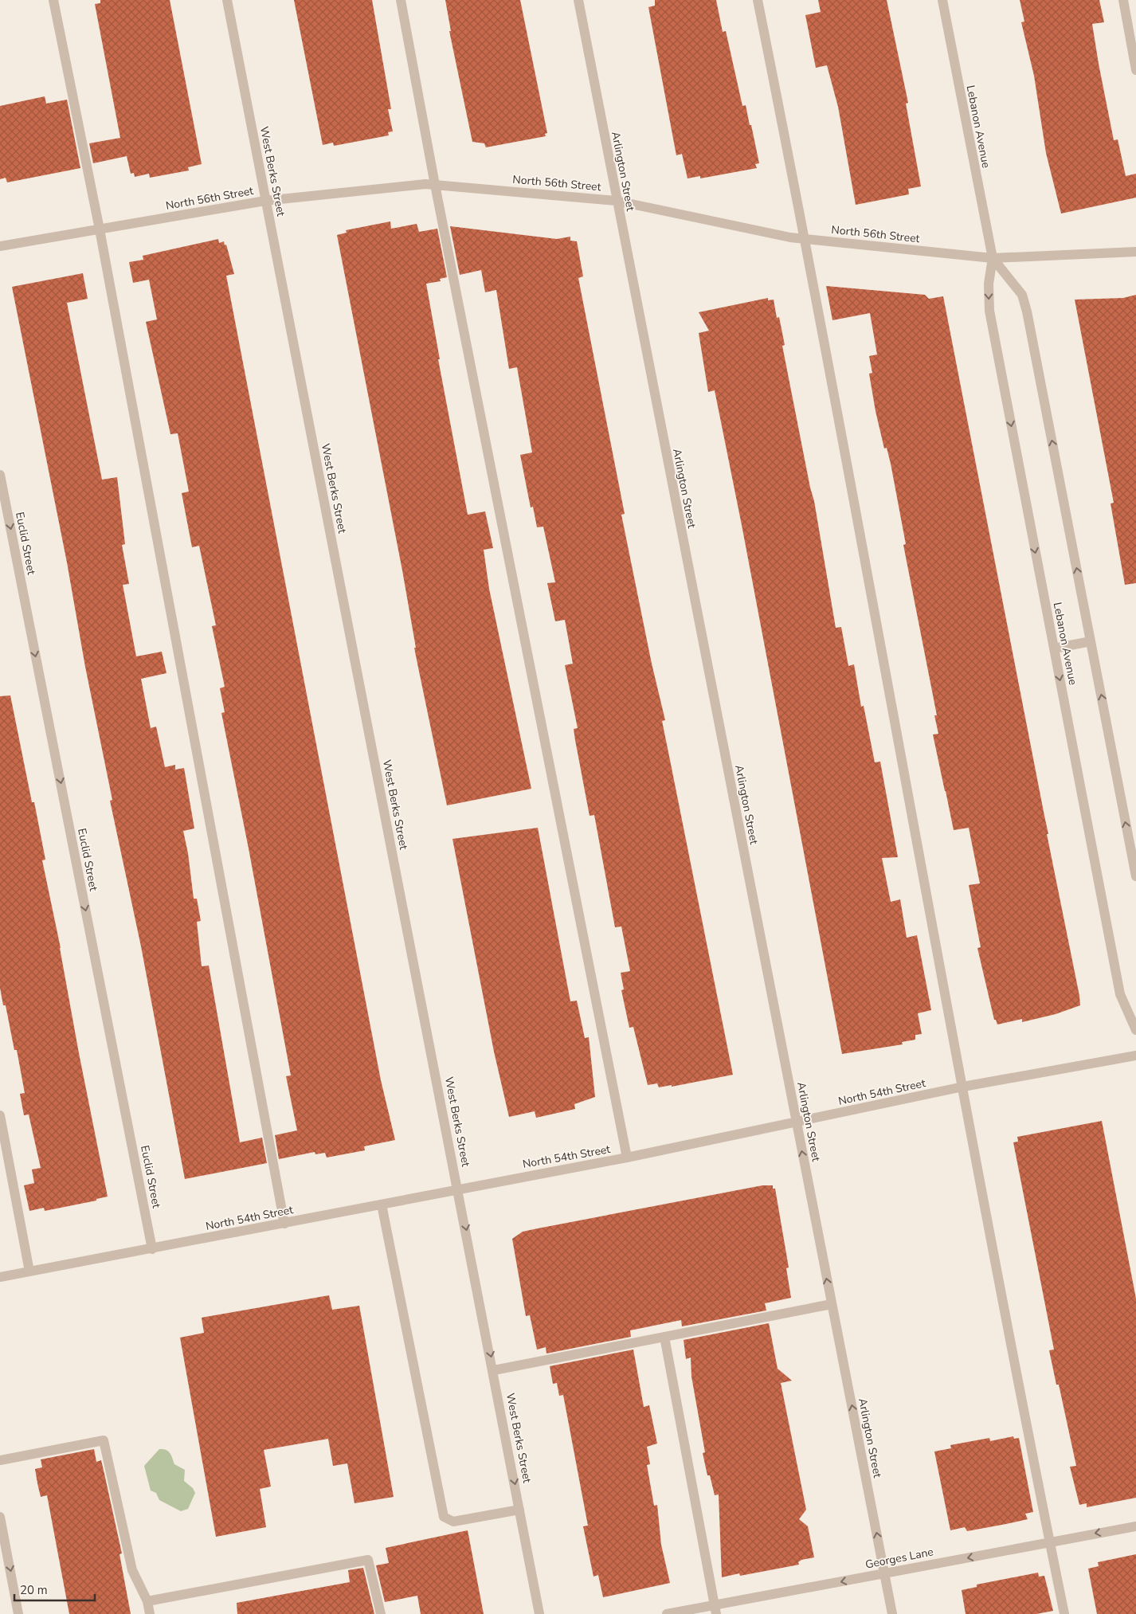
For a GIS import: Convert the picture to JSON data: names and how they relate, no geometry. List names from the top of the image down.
{
  "streets": {
    "street": [
      "Lebanon Avenue",
      "West Berks Street",
      "Arlington Street",
      "North 56th Street",
      "Euclid Street",
      "North 54th Street",
      "Georges Lane"
    ]
  },
  "crossings": [
    ["Lebanon Avenue", "North 56th Street"],
    ["West Berks Street", "North 56th Street"],
    ["West Berks Street", "North 54th Street"],
    ["Arlington Street", "North 56th Street"],
    ["Arlington Street", "North 54th Street"],
    ["Arlington Street", "Georges Lane"],
    ["Euclid Street", "North 54th Street"]
  ],
  "one_way": ["Euclid Street", "Georges Lane"],
  "scale_bar": "20 m"
}
